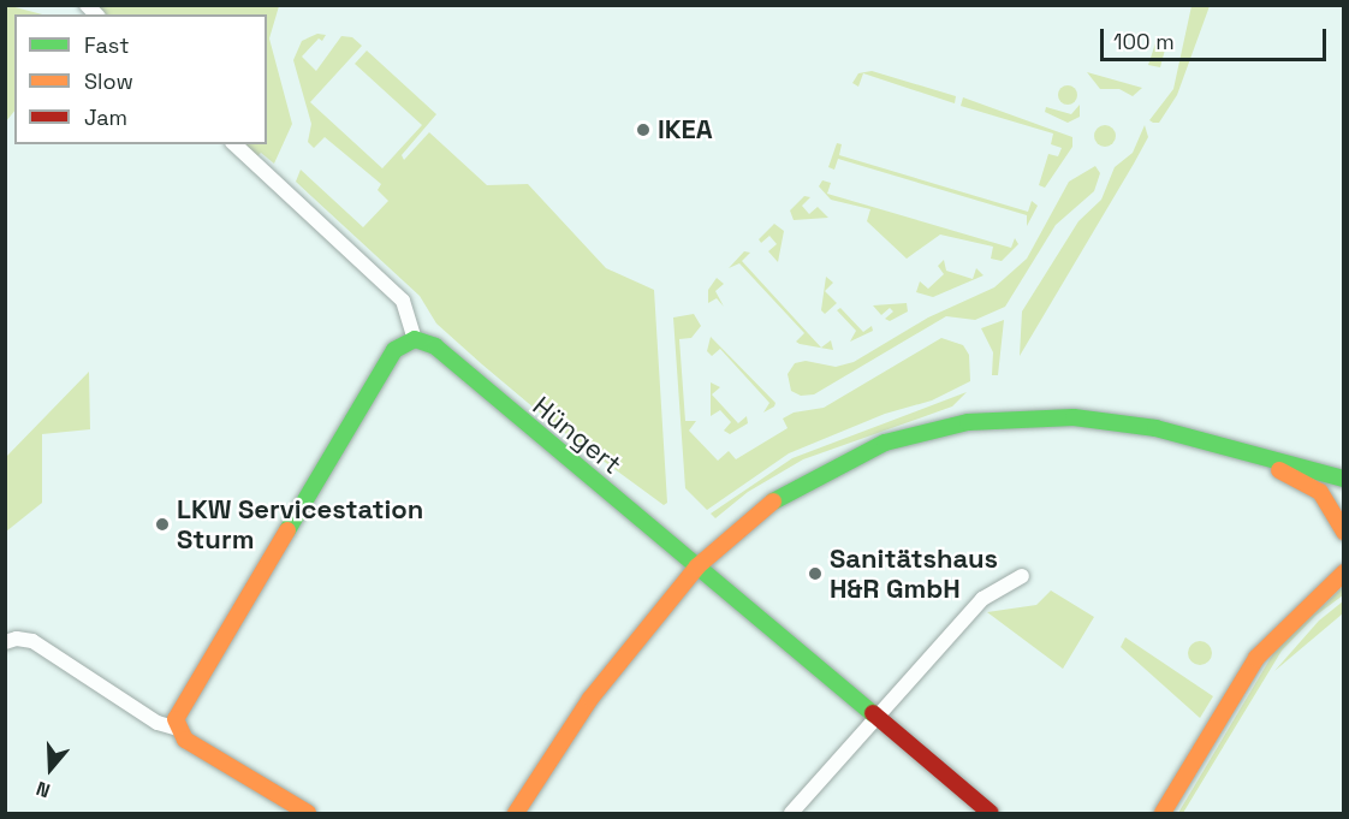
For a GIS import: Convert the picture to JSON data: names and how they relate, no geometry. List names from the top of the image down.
{
  "streets": {
    "street": ["Hüngert"]
  },
  "places": ["IKEA", "LKW Servicestation Sturm", "Sanitätshaus H&R GmbH"],
  "legend": ["Fast", "Slow", "Jam"],
  "scale_bar": "100 m",
  "north": "bottom"
}
